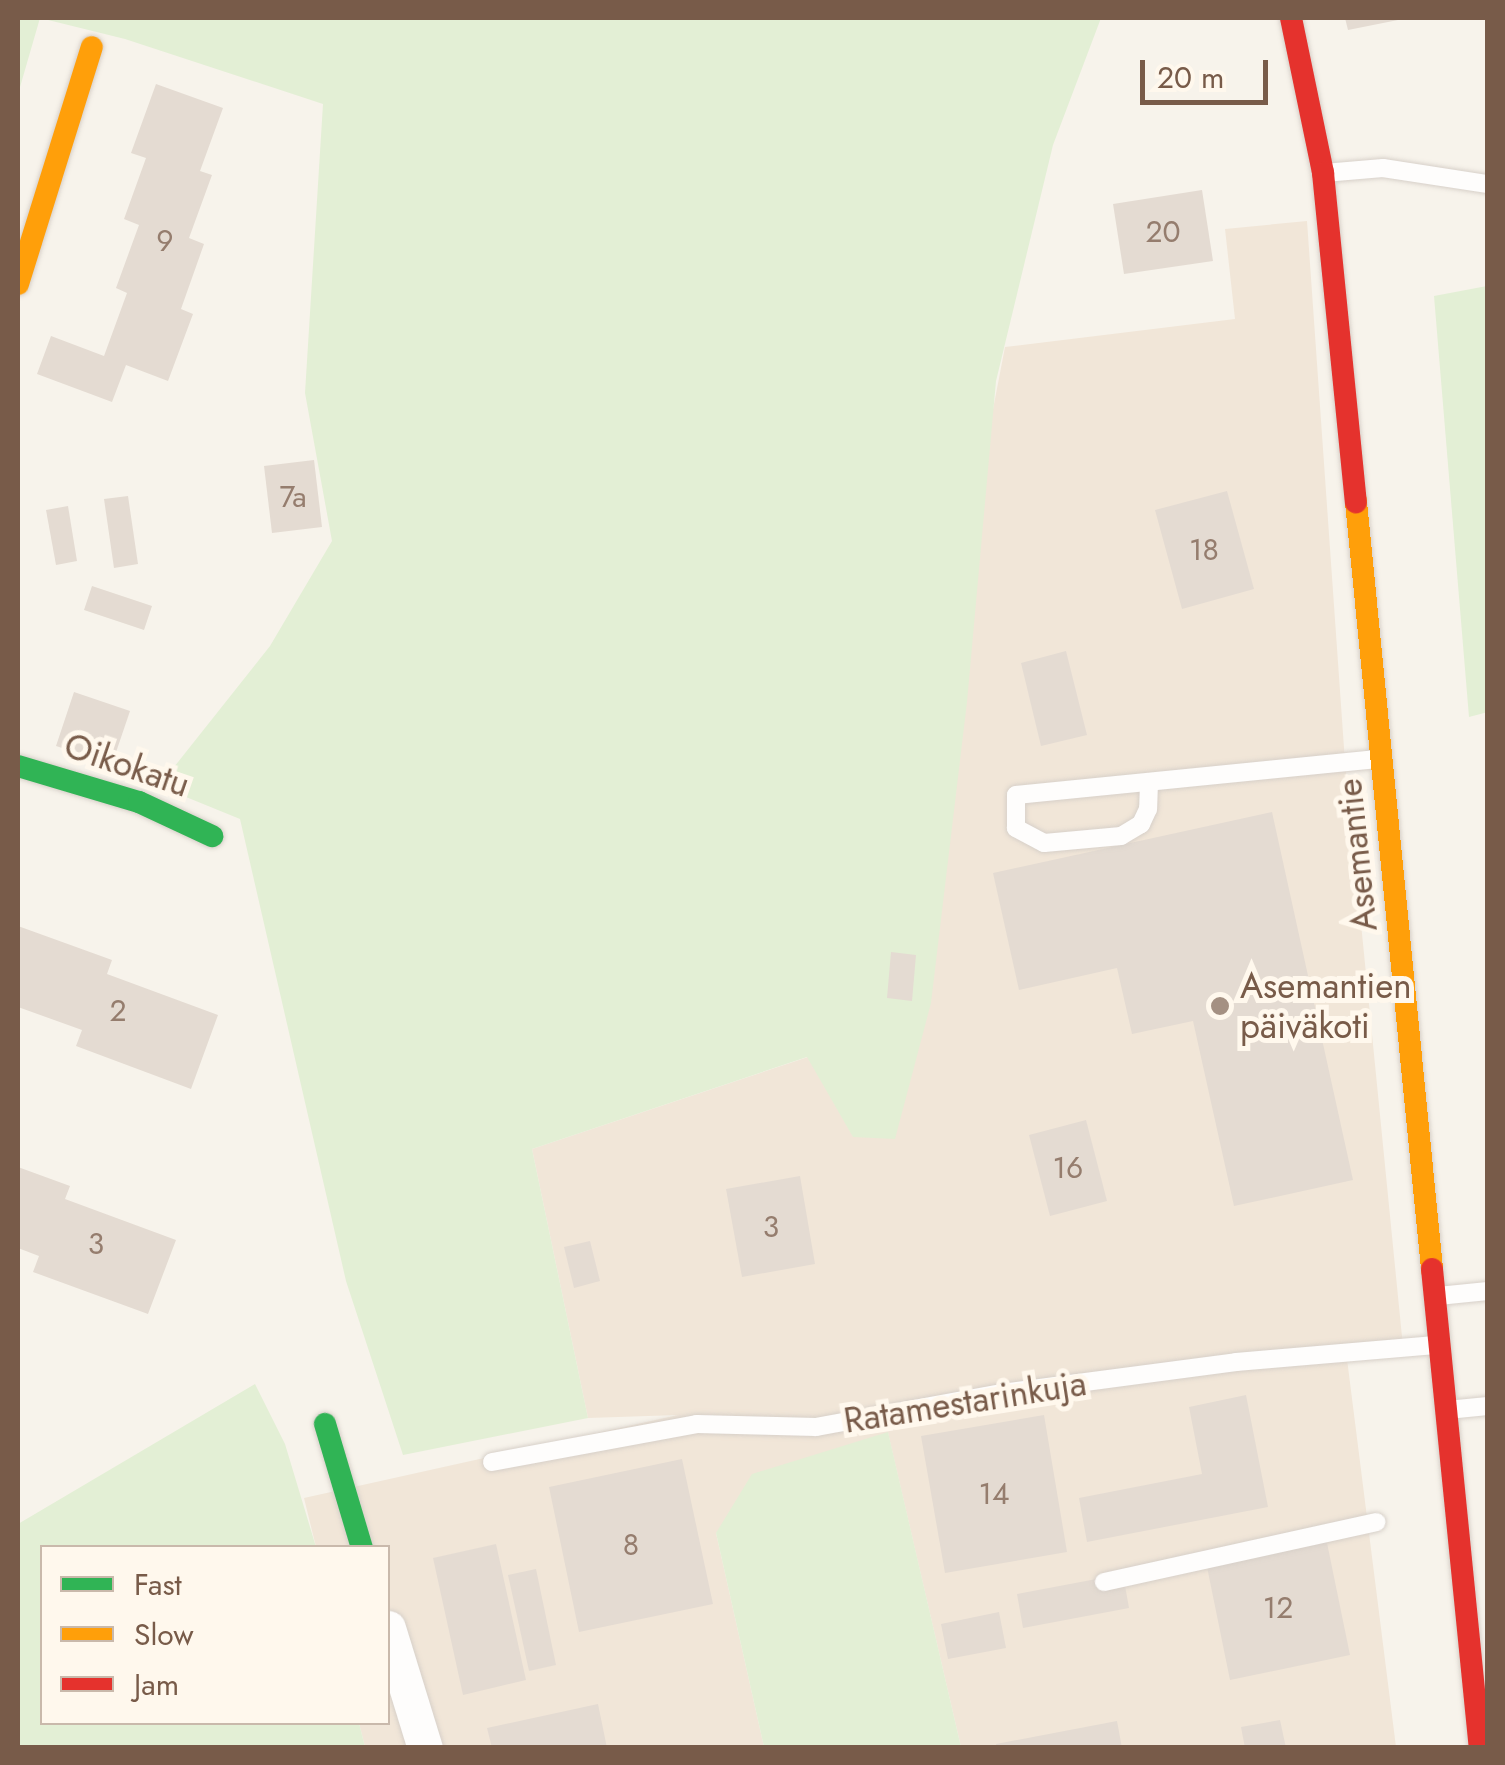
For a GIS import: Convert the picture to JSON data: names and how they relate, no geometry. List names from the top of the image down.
{
  "streets": {
    "street": ["Oikokatu", "Asemantie"],
    "lane": ["Ratamestarinkuja"]
  },
  "crossings": [
    ["Asemantie", "Ratamestarinkuja"]
  ],
  "places": ["Asemantien päiväkoti"],
  "house_numbers": [
    "20",
    "9",
    "7a",
    "18",
    "2",
    "16",
    "3",
    "3",
    "14",
    "8",
    "12"
  ],
  "legend": ["Fast", "Slow", "Jam"],
  "scale_bar": "20 m"
}
